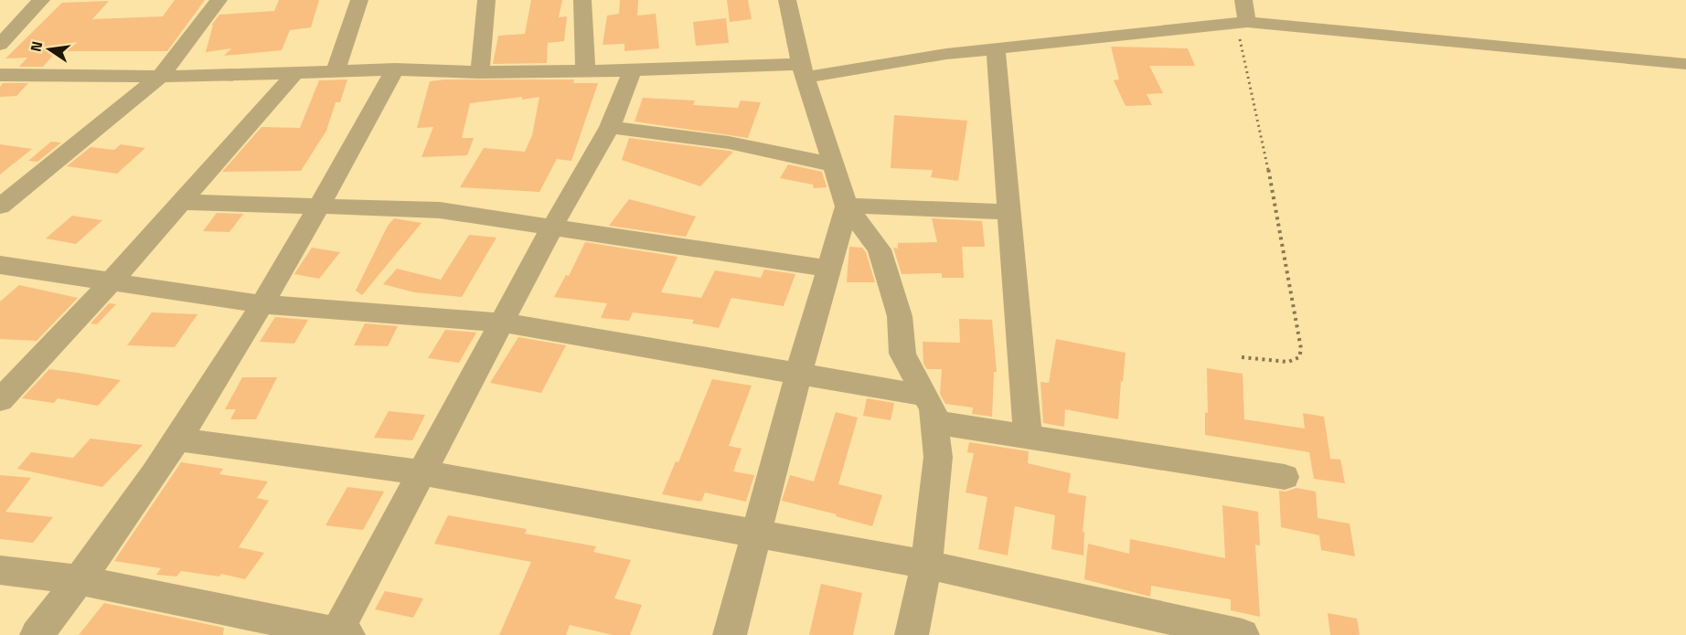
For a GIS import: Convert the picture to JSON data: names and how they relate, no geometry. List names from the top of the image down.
{
  "north": "left"
}
